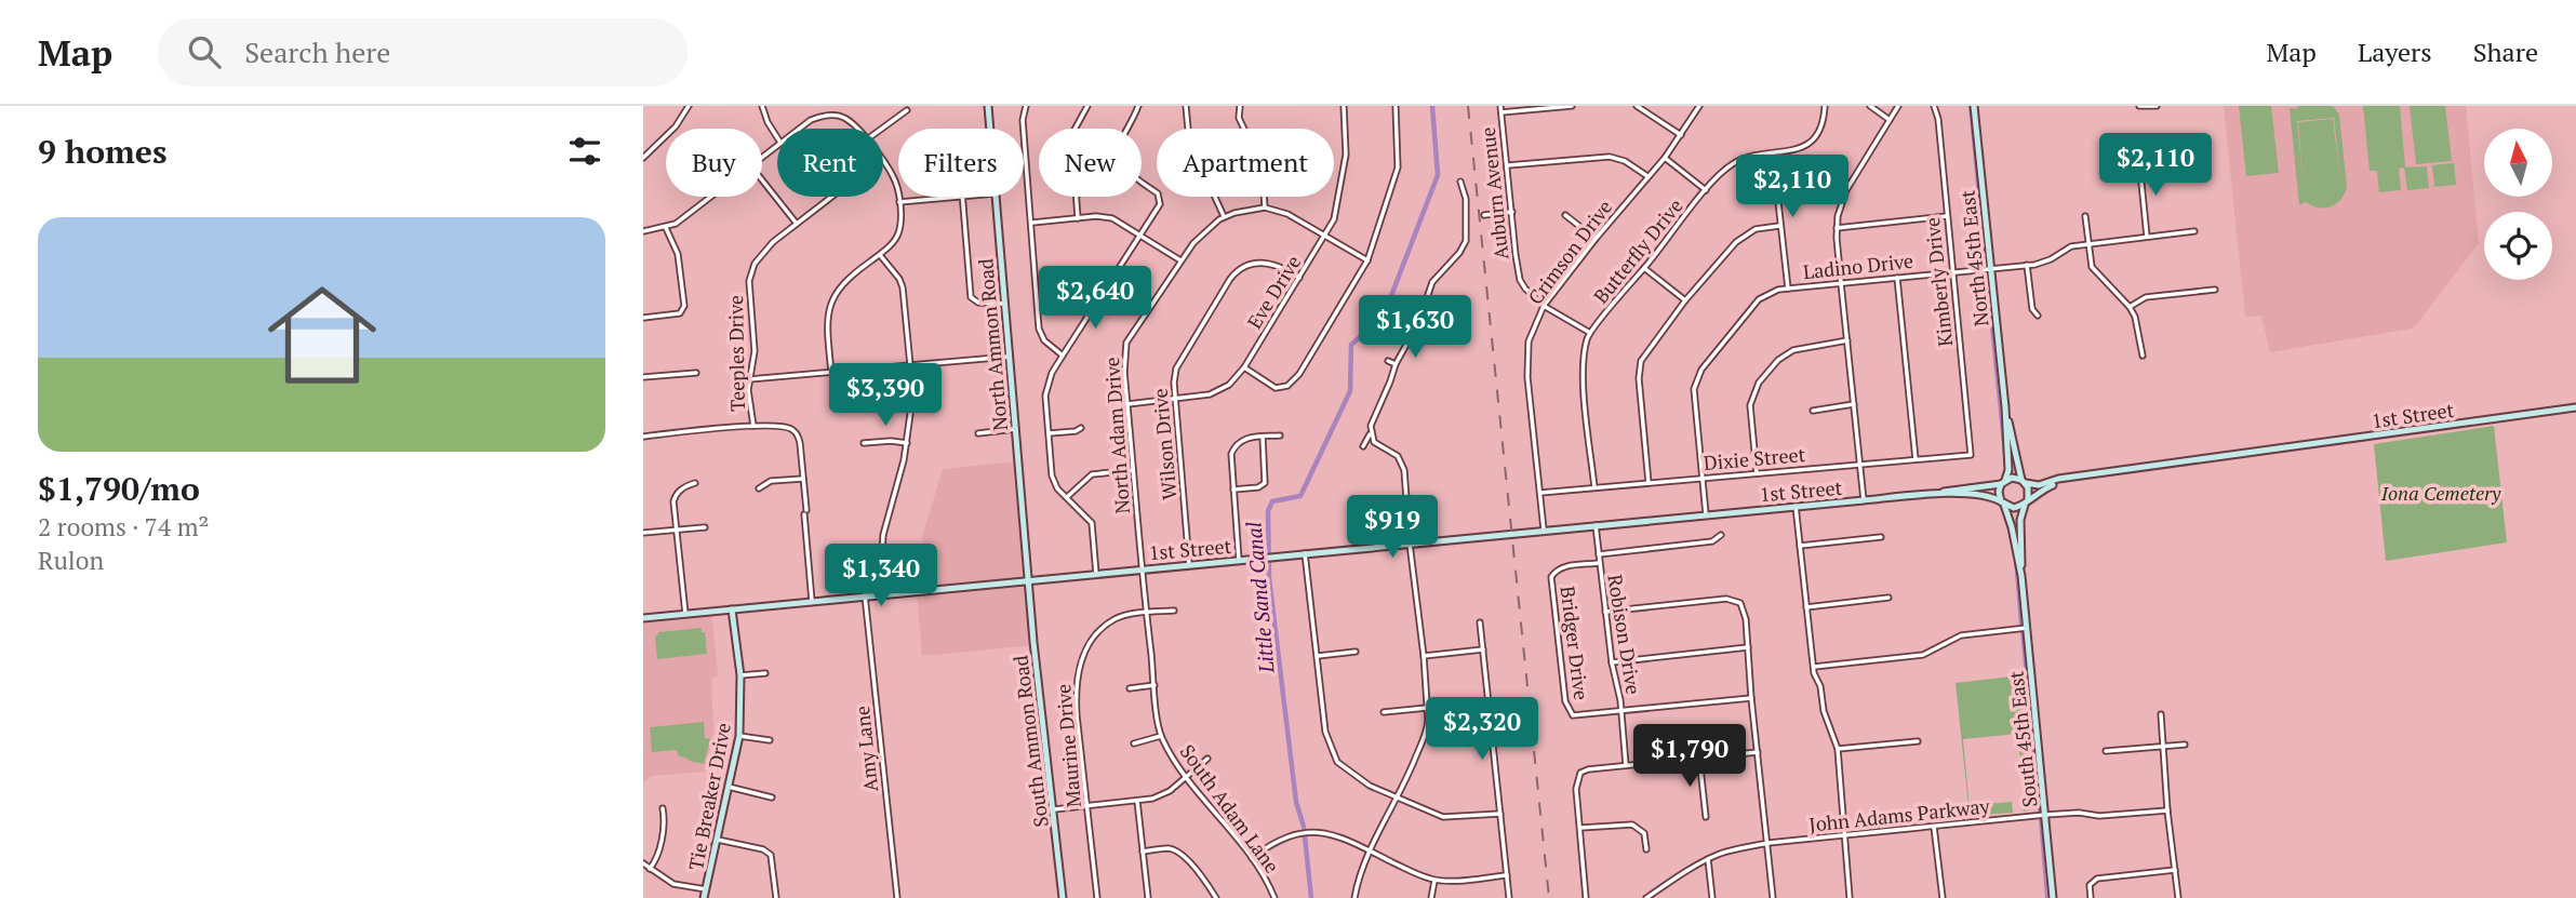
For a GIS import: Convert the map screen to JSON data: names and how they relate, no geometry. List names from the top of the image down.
{
  "streets": {
    "main road": [
      "North 45th East",
      "North Ammon Road",
      "1st Street",
      "South 45th East",
      "South Ammon Road",
      "Tie Breaker Drive"
    ],
    "street": [
      "Auburn Avenue",
      "Butterfly Drive",
      "Crimson Drive",
      "Ladino Drive",
      "Kimberly Drive",
      "Eve Drive",
      "Teeples Drive",
      "North Adam Drive",
      "Wilson Drive",
      "Dixie Street",
      "Robison Drive",
      "Bridger Drive",
      "Maurine Drive",
      "Amy Lane",
      "South Adam Lane",
      "John Adams Parkway"
    ]
  },
  "crossings": [
    ["Auburn Avenue", "Butterfly Drive"],
    ["Auburn Avenue", "Crimson Drive"],
    ["Butterfly Drive", "Dixie Street"],
    ["Crimson Drive", "1st Street"],
    ["Crimson Drive", "Dixie Street"],
    ["North 45th East", "Ladino Drive"],
    ["North 45th East", "1st Street"],
    ["North 45th East", "South 45th East"],
    ["Ladino Drive", "Kimberly Drive"],
    ["Ladino Drive", "1st Street"],
    ["Ladino Drive", "Dixie Street"],
    ["Kimberly Drive", "Dixie Street"],
    ["Eve Drive", "North Adam Drive"],
    ["Eve Drive", "Wilson Drive"],
    ["North Ammon Road", "1st Street"],
    ["North Ammon Road", "South Ammon Road"],
    ["1st Street", "North Adam Drive"],
    ["1st Street", "Wilson Drive"],
    ["1st Street", "Robison Drive"],
    ["1st Street", "South 45th East"],
    ["1st Street", "South Ammon Road"],
    ["1st Street", "Amy Lane"],
    ["1st Street", "Tie Breaker Drive"],
    ["1st Street", "South Adam Lane"],
    ["North Adam Drive", "South Adam Lane"],
    ["Robison Drive", "Bridger Drive"],
    ["South 45th East", "John Adams Parkway"],
    ["Maurine Drive", "South Adam Lane"]
  ],
  "water": ["Little Sand Canal"],
  "parks": ["Iona Cemetery"],
  "north": "top",
  "page": {
    "header": "Map",
    "search": "Search here",
    "nav": ["Map", "Layers", "Share"],
    "heading": "9 homes",
    "chip": [
      "Buy",
      "Rent",
      "Filters",
      "New",
      "Apartment"
    ],
    "price": [
      "$2,110",
      "$2,110",
      "$2,640",
      "$1,630",
      "$3,390",
      "$919",
      "$1,340",
      "$2,320",
      "$1,790"
    ],
    "list": [
      {
        "name": "$1,790/mo",
        "note": "2 rooms · 74 m² · Rulon"
      }
    ]
  }
}
